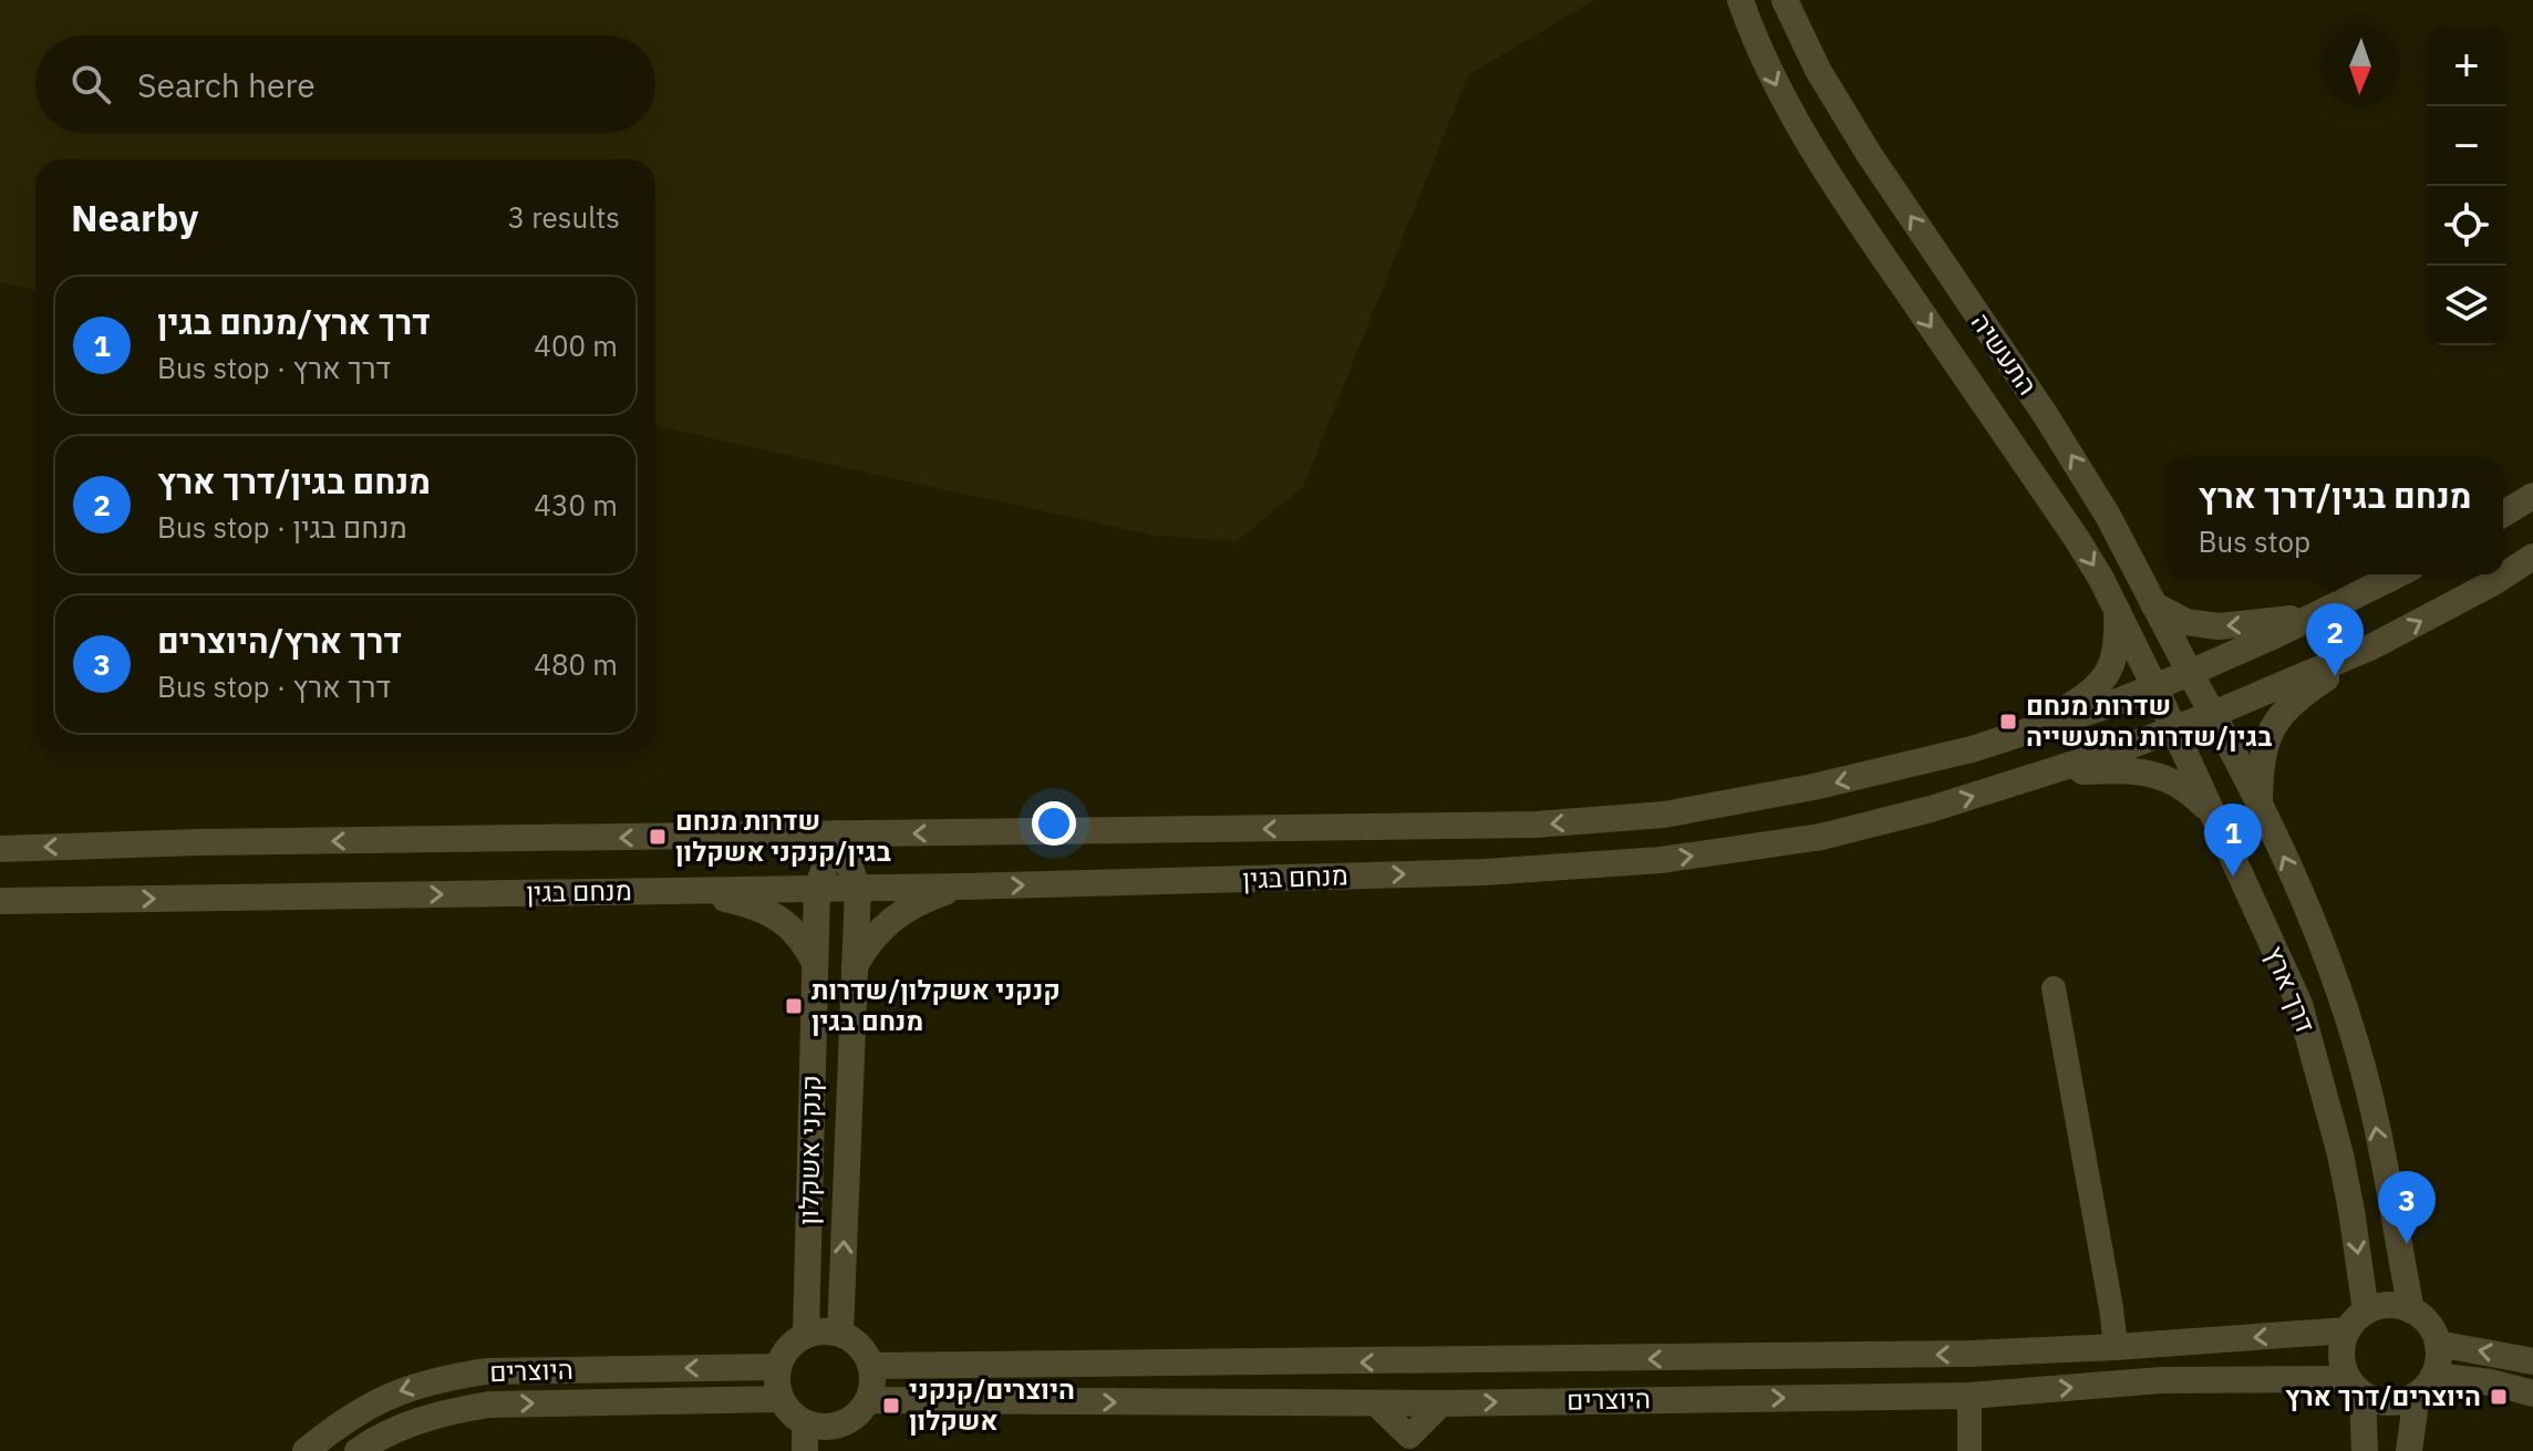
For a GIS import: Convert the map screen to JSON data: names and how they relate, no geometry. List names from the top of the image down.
{
  "streets": {
    "main road": [
      "התעשיה",
      "מנחם בגין",
      "דרך ארץ",
      "קנקני אשקלון",
      "היוצרים"
    ]
  },
  "crossings": [
    ["התעשיה", "מנחם בגין"],
    ["התעשיה", "דרך ארץ"],
    ["מנחם בגין", "דרך ארץ"],
    ["מנחם בגין", "קנקני אשקלון"],
    ["דרך ארץ", "היוצרים"],
    ["קנקני אשקלון", "היוצרים"]
  ],
  "places": {
    "transit": [
      "שדרות מנחם בגין/שדרות התעשייה",
      "שדרות מנחם בגין/קנקני אשקלון",
      "קנקני אשקלון/שדרות מנחם בגין",
      "היוצרים/דרך ארץ",
      "היוצרים/קנקני אשקלון"
    ]
  },
  "north": "bottom",
  "page": {
    "map_buttons": ["+", "−"],
    "search": "Search here",
    "heading": ["Nearby", "3 results"],
    "list": [
      {
        "mark": "1",
        "name": "דרך ארץ/מנחם בגין",
        "note": "Bus stop · דרך ארץ",
        "value": "400 m"
      },
      {
        "mark": "2",
        "name": "מנחם בגין/דרך ארץ",
        "note": "Bus stop · מנחם בגין",
        "value": "430 m"
      },
      {
        "mark": "3",
        "name": "דרך ארץ/היוצרים",
        "note": "Bus stop · דרך ארץ",
        "value": "480 m"
      }
    ],
    "popup": ["מנחם בגין/דרך ארץ", "Bus stop"],
    "pins": ["2", "1", "3"]
  }
}
